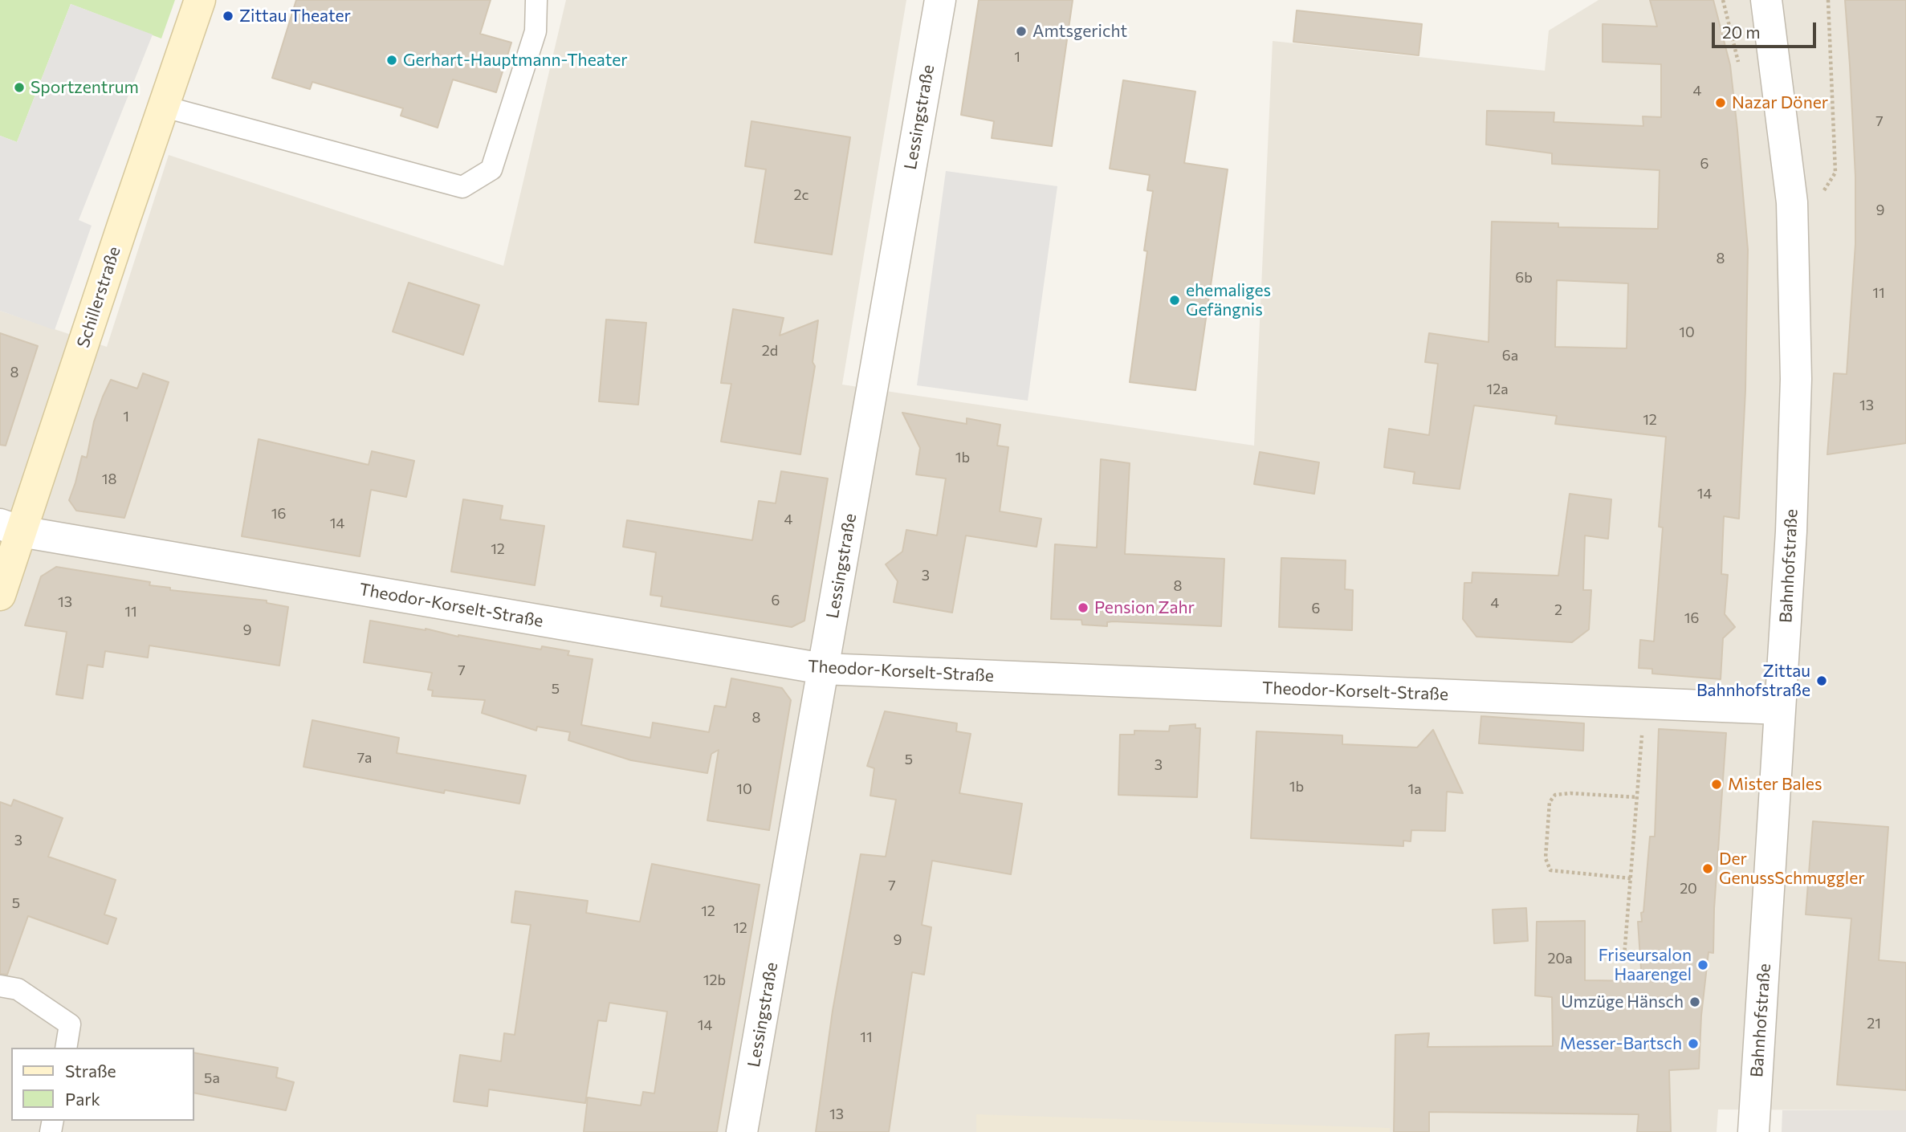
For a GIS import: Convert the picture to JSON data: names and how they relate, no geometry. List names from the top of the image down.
{
  "streets": {
    "main road": ["Schillerstraße"],
    "street": ["Lessingstraße", "Bahnhofstraße", "Theodor-Korselt-Straße"]
  },
  "crossings": [
    ["Lessingstraße", "Theodor-Korselt-Straße"],
    ["Schillerstraße", "Theodor-Korselt-Straße"],
    ["Bahnhofstraße", "Theodor-Korselt-Straße"]
  ],
  "places": [
    "Zittau Theater",
    "Amtsgericht",
    "Gerhart-Hauptmann-Theater",
    "Sportzentrum",
    "Nazar Döner",
    "ehemaliges Gefängnis",
    "Pension Zahr",
    "Zittau Bahnhofstraße",
    "Mister Bales",
    "Der GenussSchmuggler",
    "Friseursalon Haarengel",
    "Umzüge Hänsch",
    "Messer-Bartsch"
  ],
  "house_numbers": [
    "1",
    "4",
    "7",
    "6",
    "2c",
    "9",
    "8",
    "6b",
    "11",
    "10",
    "2d",
    "6a",
    "8",
    "12a",
    "13",
    "1",
    "12",
    "1b",
    "18",
    "14",
    "16",
    "4",
    "14",
    "12",
    "3",
    "8",
    "6",
    "13",
    "4",
    "6",
    "2",
    "11",
    "16",
    "9",
    "7",
    "5",
    "8",
    "7a",
    "5",
    "3",
    "1b",
    "10",
    "1a",
    "3",
    "7",
    "20",
    "5",
    "12",
    "12",
    "9",
    "20a",
    "12b",
    "21",
    "14",
    "11",
    "5a",
    "13"
  ],
  "legend": ["Straße", "Park"],
  "scale_bar": "20 m"
}
